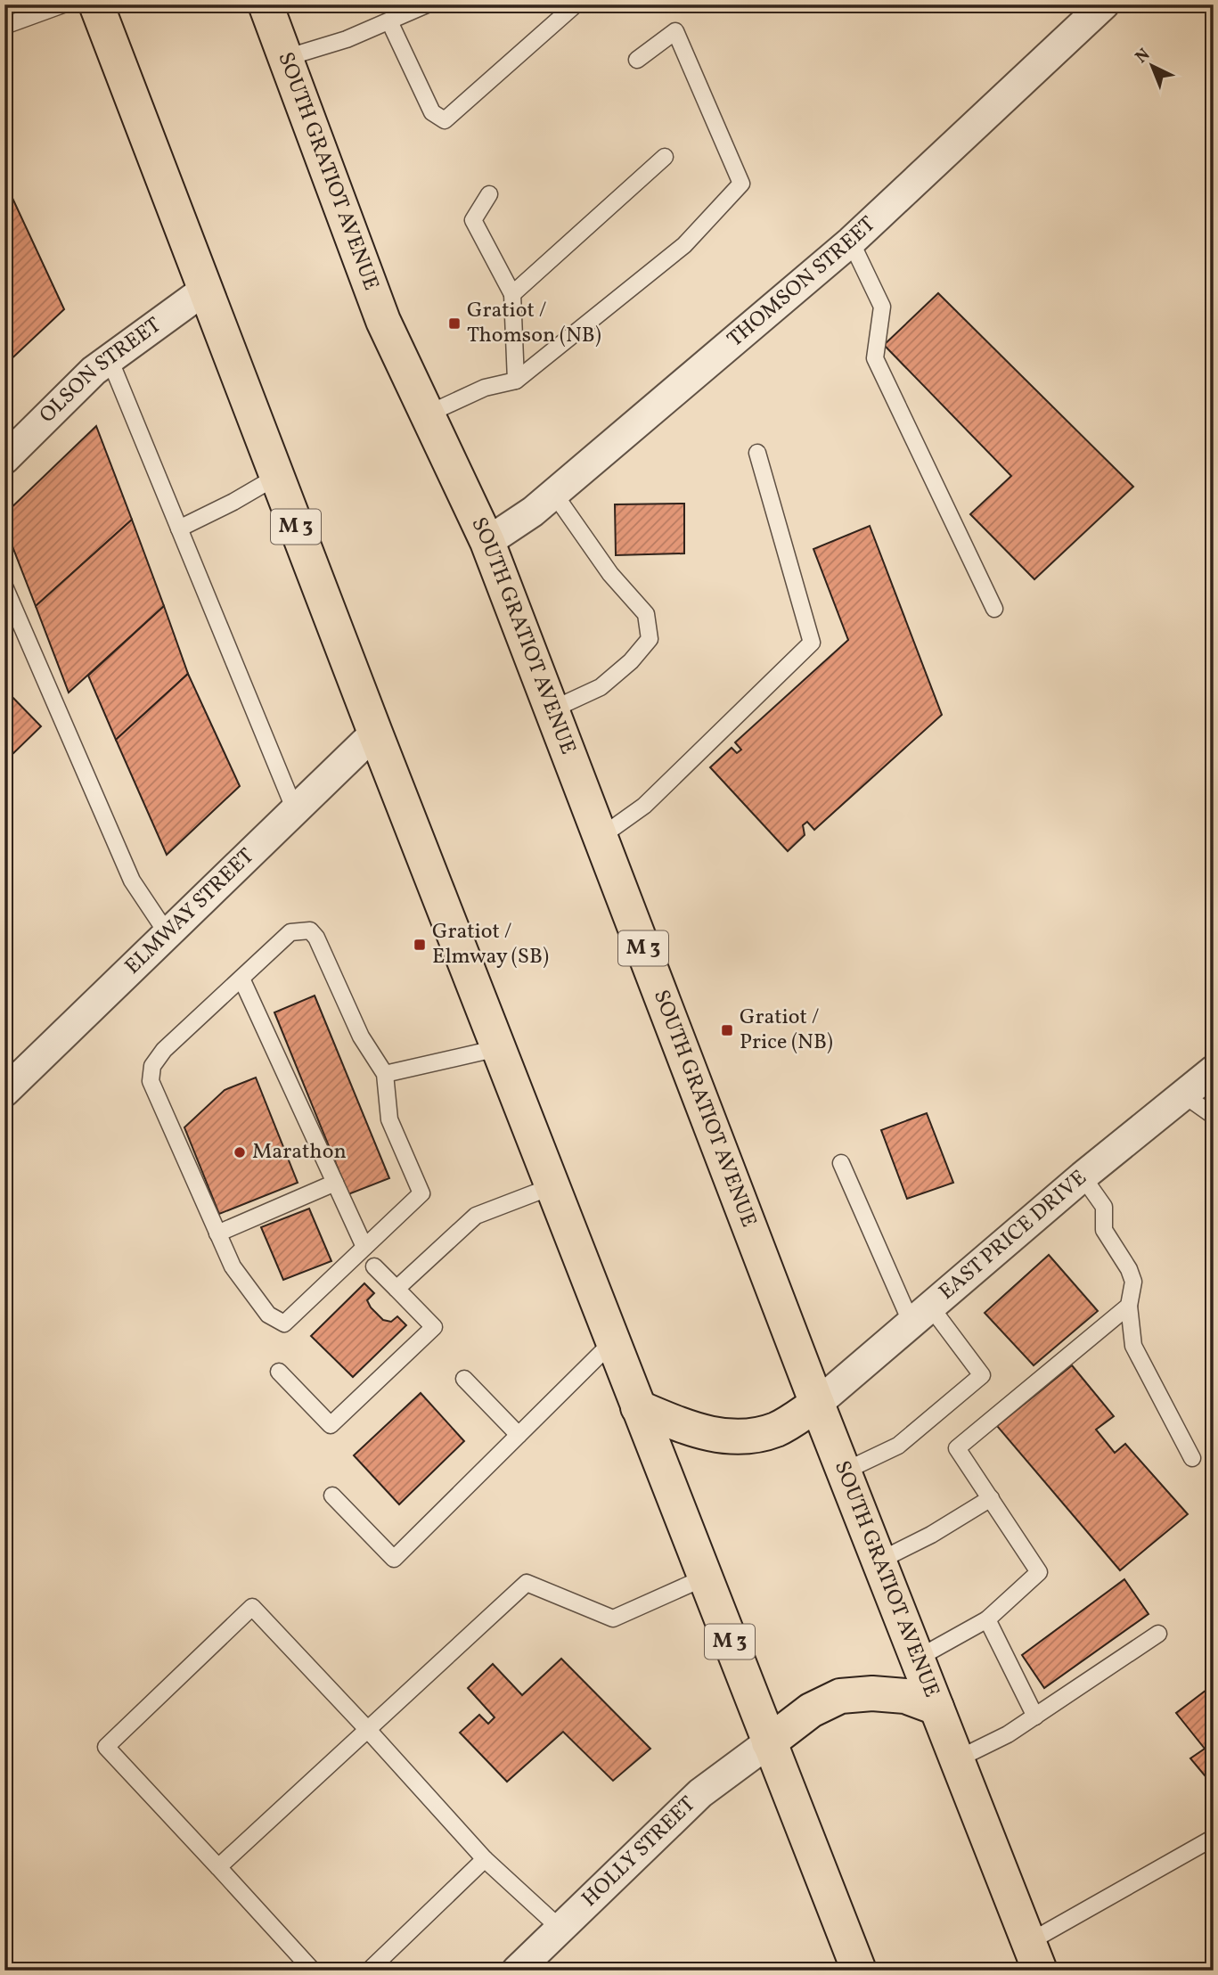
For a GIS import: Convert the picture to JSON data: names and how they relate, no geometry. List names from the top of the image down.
{
  "streets": {
    "main road": ["SOUTH GRATIOT AVENUE", "M 3"],
    "street": [
      "THOMSON STREET",
      "OLSON STREET",
      "ELMWAY STREET",
      "EAST PRICE DRIVE",
      "HOLLY STREET"
    ]
  },
  "crossings": [
    ["SOUTH GRATIOT AVENUE", "THOMSON STREET"],
    ["SOUTH GRATIOT AVENUE", "EAST PRICE DRIVE"],
    ["OLSON STREET", "M 3"],
    ["M 3", "ELMWAY STREET"],
    ["M 3", "HOLLY STREET"]
  ],
  "places": {
    "transit": ["Gratiot / Thomson (NB)", "Gratiot / Elmway (SB)", "Gratiot / Price (NB)"],
    "other": ["Marathon"]
  },
  "north": "top left"
}
